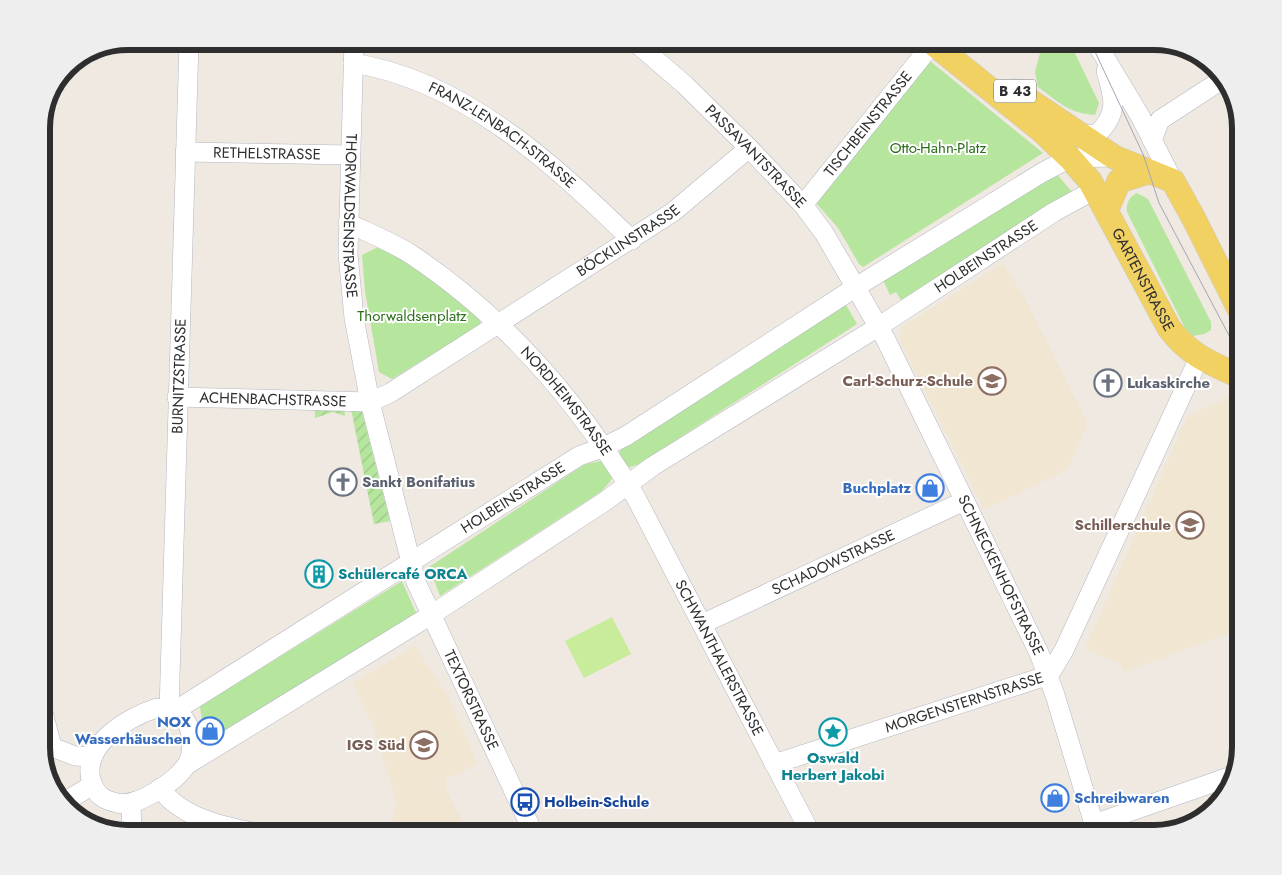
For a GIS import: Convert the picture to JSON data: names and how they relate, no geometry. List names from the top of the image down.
{
  "streets": {
    "main road": ["B 43", "GARTENSTRASSE"],
    "street": [
      "TISCHBEINSTRASSE",
      "FRANZ-LENBACH-STRASSE",
      "RETHELSTRASSE",
      "PASSAVANTSTRASSE",
      "THORWALDSENSTRASSE",
      "BÖCKLINSTRASSE",
      "HOLBEINSTRASSE",
      "BURNITZSTRASSE",
      "ACHENBACHSTRASSE",
      "NORDHEIMSTRASSE",
      "SCHADOWSTRASSE",
      "SCHNECKENHOFSTRASSE",
      "SCHWANTHALERSTRASSE",
      "TEXTORSTRASSE",
      "MORGENSTERNSTRASSE"
    ]
  },
  "crossings": [
    ["TISCHBEINSTRASSE", "PASSAVANTSTRASSE"],
    ["FRANZ-LENBACH-STRASSE", "THORWALDSENSTRASSE"],
    ["FRANZ-LENBACH-STRASSE", "BÖCKLINSTRASSE"],
    ["RETHELSTRASSE", "THORWALDSENSTRASSE"],
    ["RETHELSTRASSE", "BURNITZSTRASSE"],
    ["PASSAVANTSTRASSE", "BÖCKLINSTRASSE"],
    ["PASSAVANTSTRASSE", "HOLBEINSTRASSE"],
    ["THORWALDSENSTRASSE", "HOLBEINSTRASSE"],
    ["THORWALDSENSTRASSE", "ACHENBACHSTRASSE"],
    ["THORWALDSENSTRASSE", "TEXTORSTRASSE"],
    ["BÖCKLINSTRASSE", "NORDHEIMSTRASSE"],
    ["HOLBEINSTRASSE", "GARTENSTRASSE"],
    ["HOLBEINSTRASSE", "BURNITZSTRASSE"],
    ["HOLBEINSTRASSE", "NORDHEIMSTRASSE"],
    ["HOLBEINSTRASSE", "SCHNECKENHOFSTRASSE"],
    ["HOLBEINSTRASSE", "SCHWANTHALERSTRASSE"],
    ["HOLBEINSTRASSE", "TEXTORSTRASSE"],
    ["GARTENSTRASSE", "MORGENSTERNSTRASSE"],
    ["BURNITZSTRASSE", "ACHENBACHSTRASSE"],
    ["NORDHEIMSTRASSE", "SCHWANTHALERSTRASSE"],
    ["SCHADOWSTRASSE", "SCHNECKENHOFSTRASSE"],
    ["SCHADOWSTRASSE", "SCHWANTHALERSTRASSE"],
    ["SCHNECKENHOFSTRASSE", "MORGENSTERNSTRASSE"],
    ["SCHWANTHALERSTRASSE", "MORGENSTERNSTRASSE"]
  ],
  "parks": ["Otto-Hahn-Platz", "Thorwaldsenplatz"],
  "places": {
    "school or university": ["Carl-Schurz-Schule", "Schillerschule", "IGS Süd"],
    "church": ["Lukaskirche", "Sankt Bonifatius"],
    "shop": ["Buchplatz", "NOX Wasserhäuschen", "Schreibwaren"],
    "building": ["Schülercafé ORCA"],
    "place": ["Oswald Herbert Jakobi"],
    "bus stop": ["Holbein-Schule"]
  }
}
